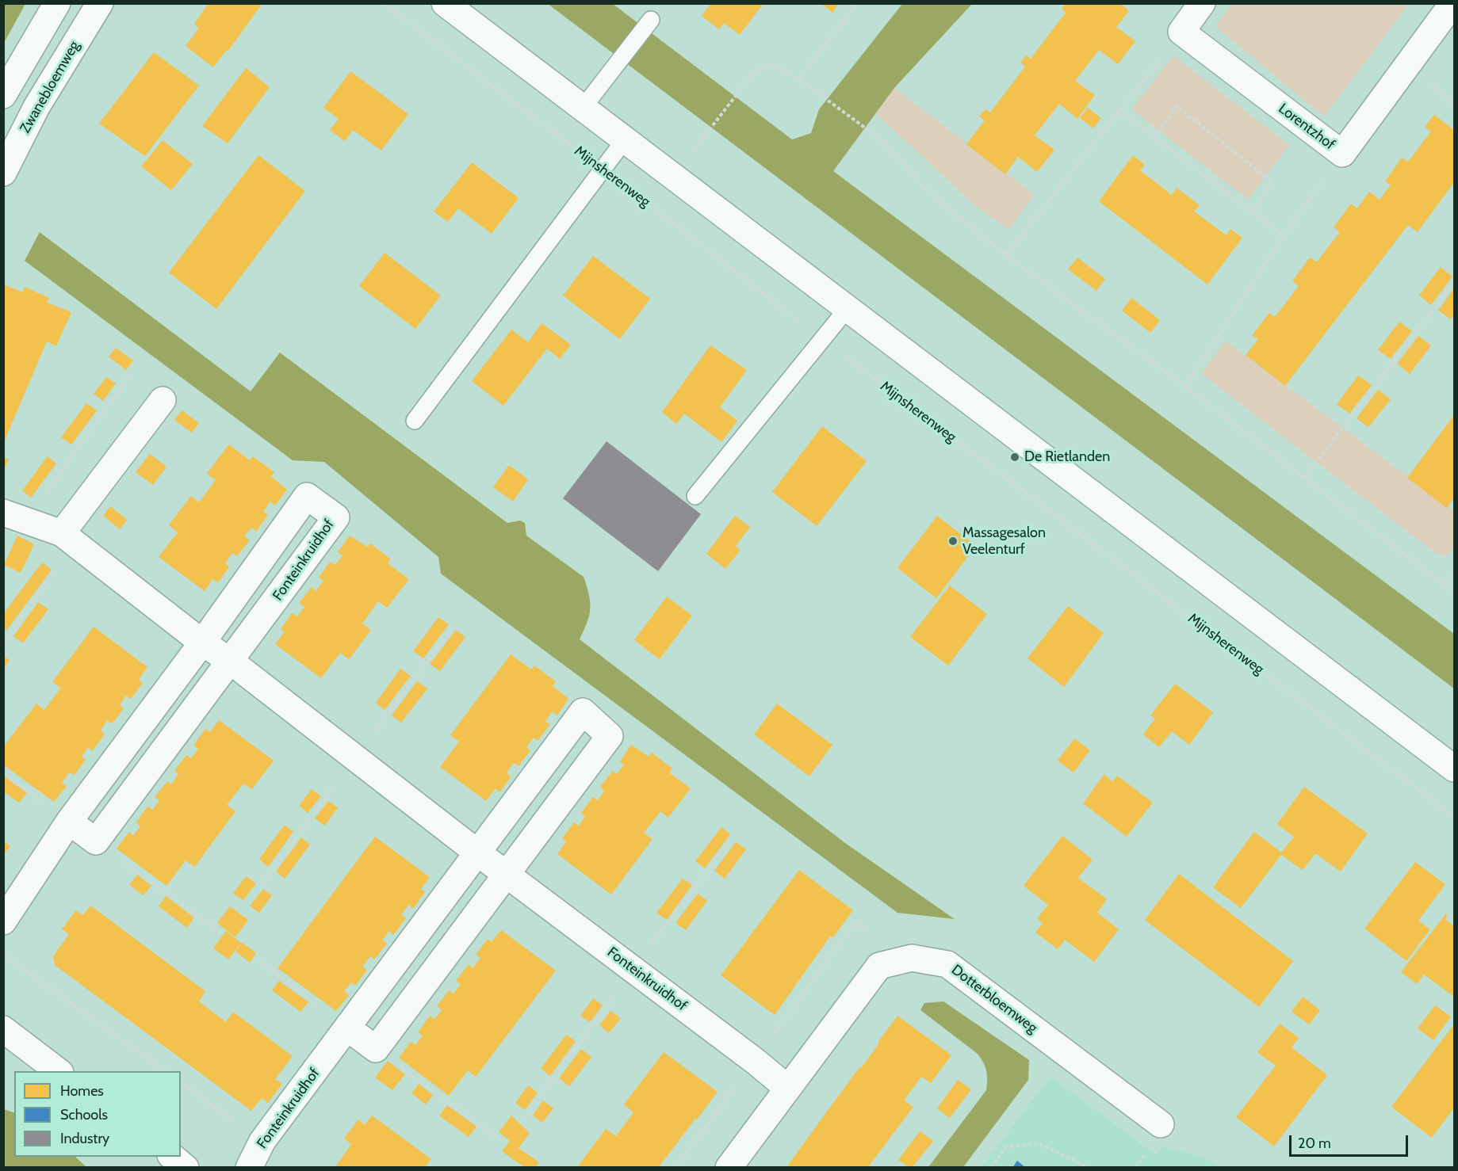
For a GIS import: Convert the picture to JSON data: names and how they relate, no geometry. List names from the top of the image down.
{
  "streets": {
    "street": [
      "Zwanebloemweg",
      "Lorentzhof",
      "Fonteinkruidhof",
      "Dotterbloemweg"
    ],
    "path": ["Mijnsherenweg"]
  },
  "crossings": [
    ["Fonteinkruidhof", "Dotterbloemweg"]
  ],
  "places": ["De Rietlanden", "Massagesalon Veelenturf"],
  "legend": ["Homes", "Schools", "Industry"],
  "scale_bar": "20 m"
}
